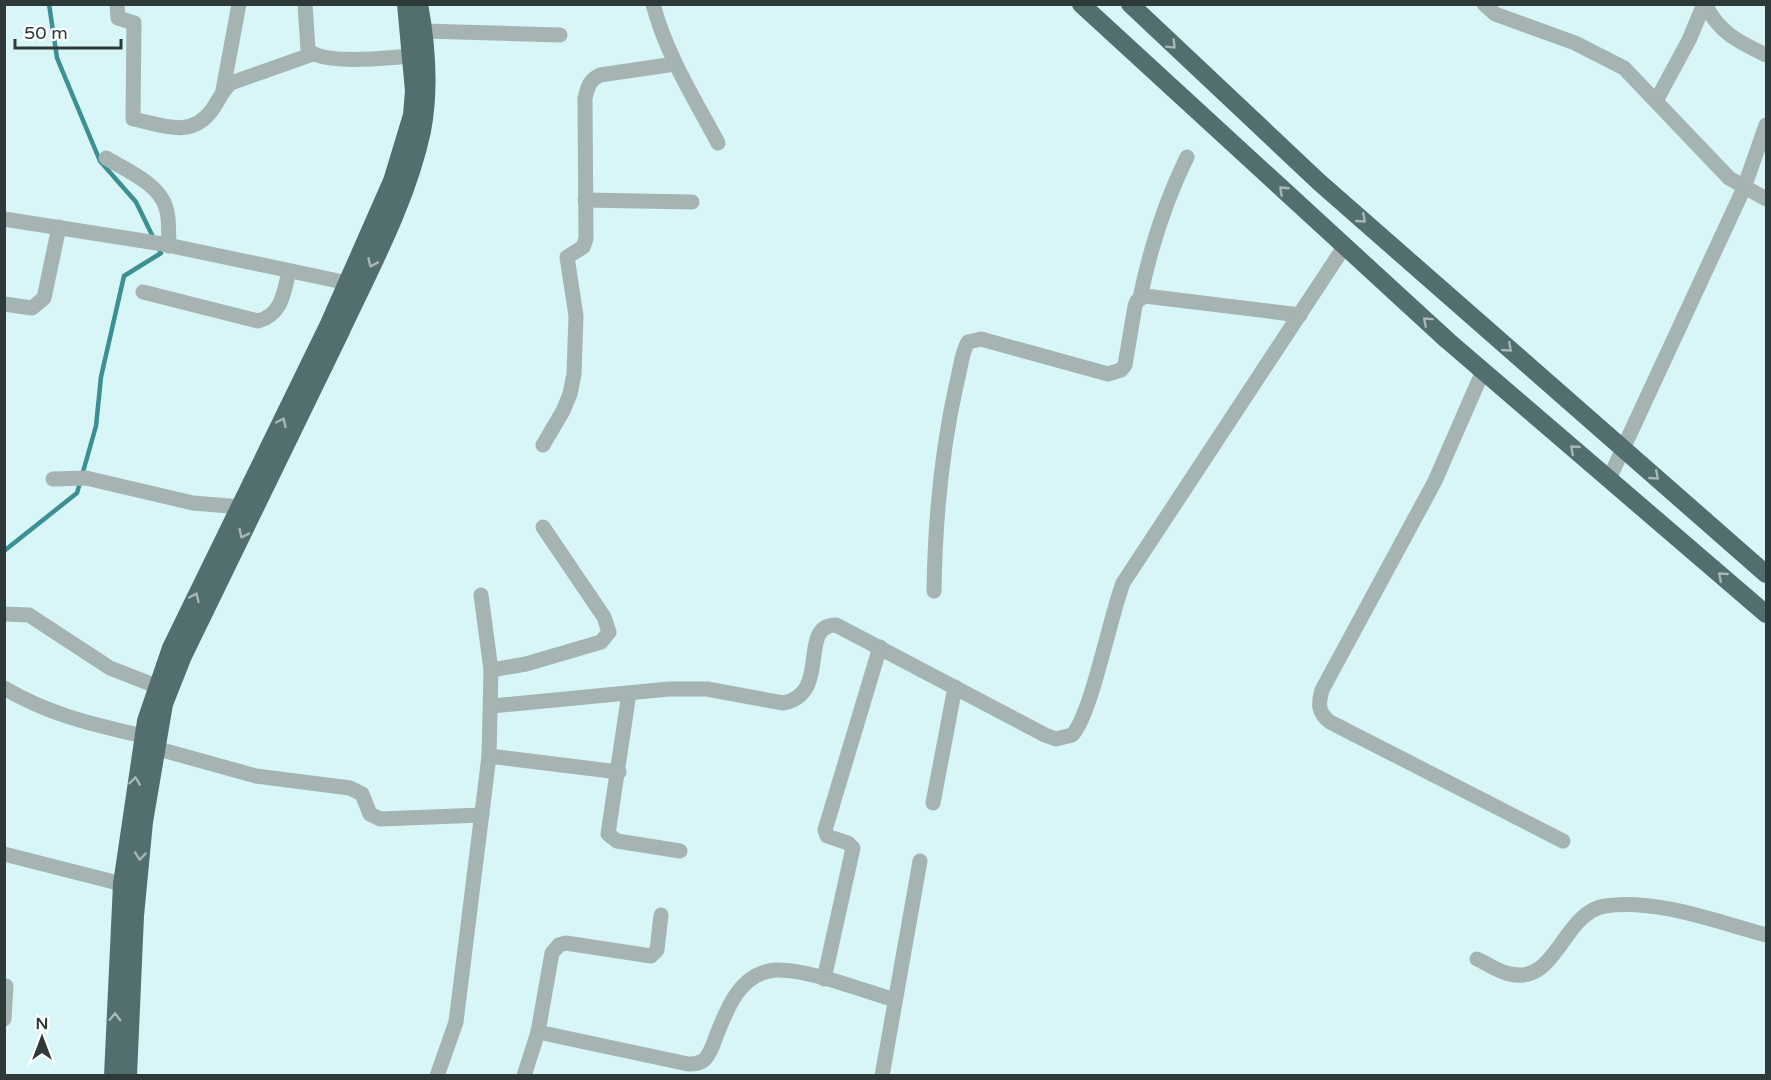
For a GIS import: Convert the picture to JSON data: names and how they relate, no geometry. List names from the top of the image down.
{
  "scale_bar": "50 m",
  "north": "top"
}
